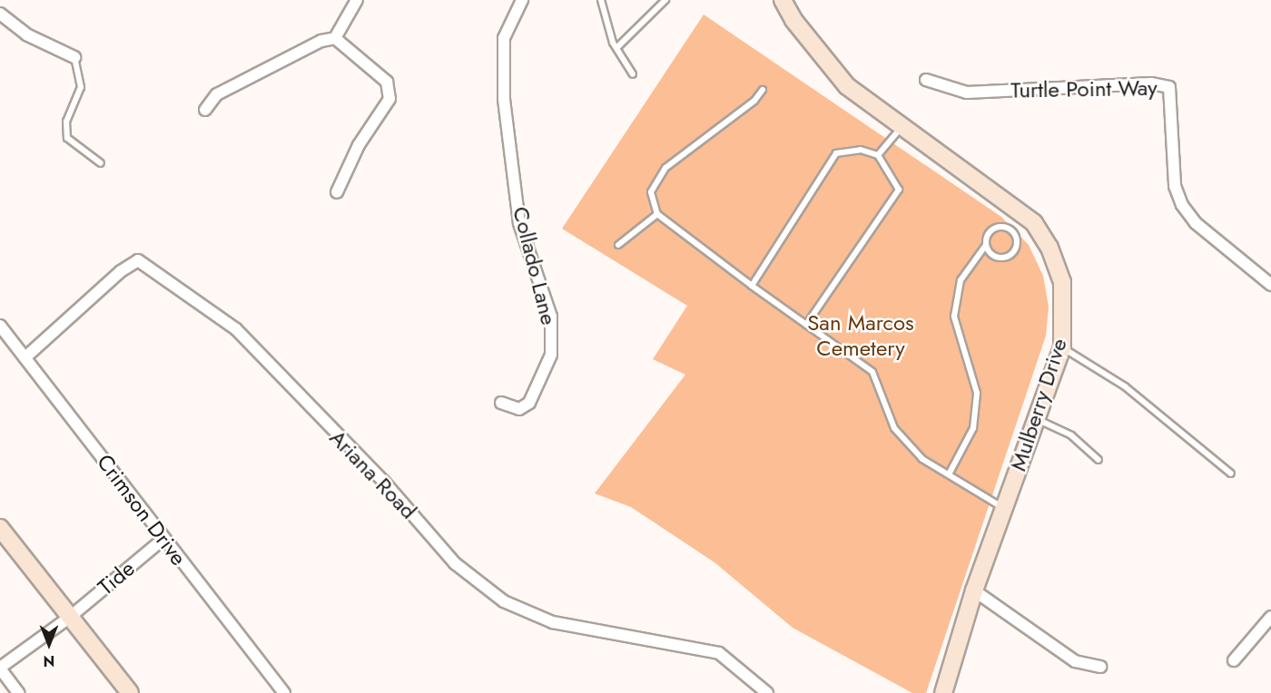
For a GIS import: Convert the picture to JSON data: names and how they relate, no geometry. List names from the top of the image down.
{
  "streets": {
    "main road": ["Mulberry Drive"],
    "street": [
      "Turtle Point Way",
      "Collado Lane",
      "Ariana Road",
      "Crimson Drive",
      "Tide"
    ]
  },
  "crossings": [
    ["Ariana Road", "Crimson Drive"],
    ["Crimson Drive", "Tide"]
  ],
  "parks": ["San Marcos Cemetery"],
  "north": "bottom"
}
